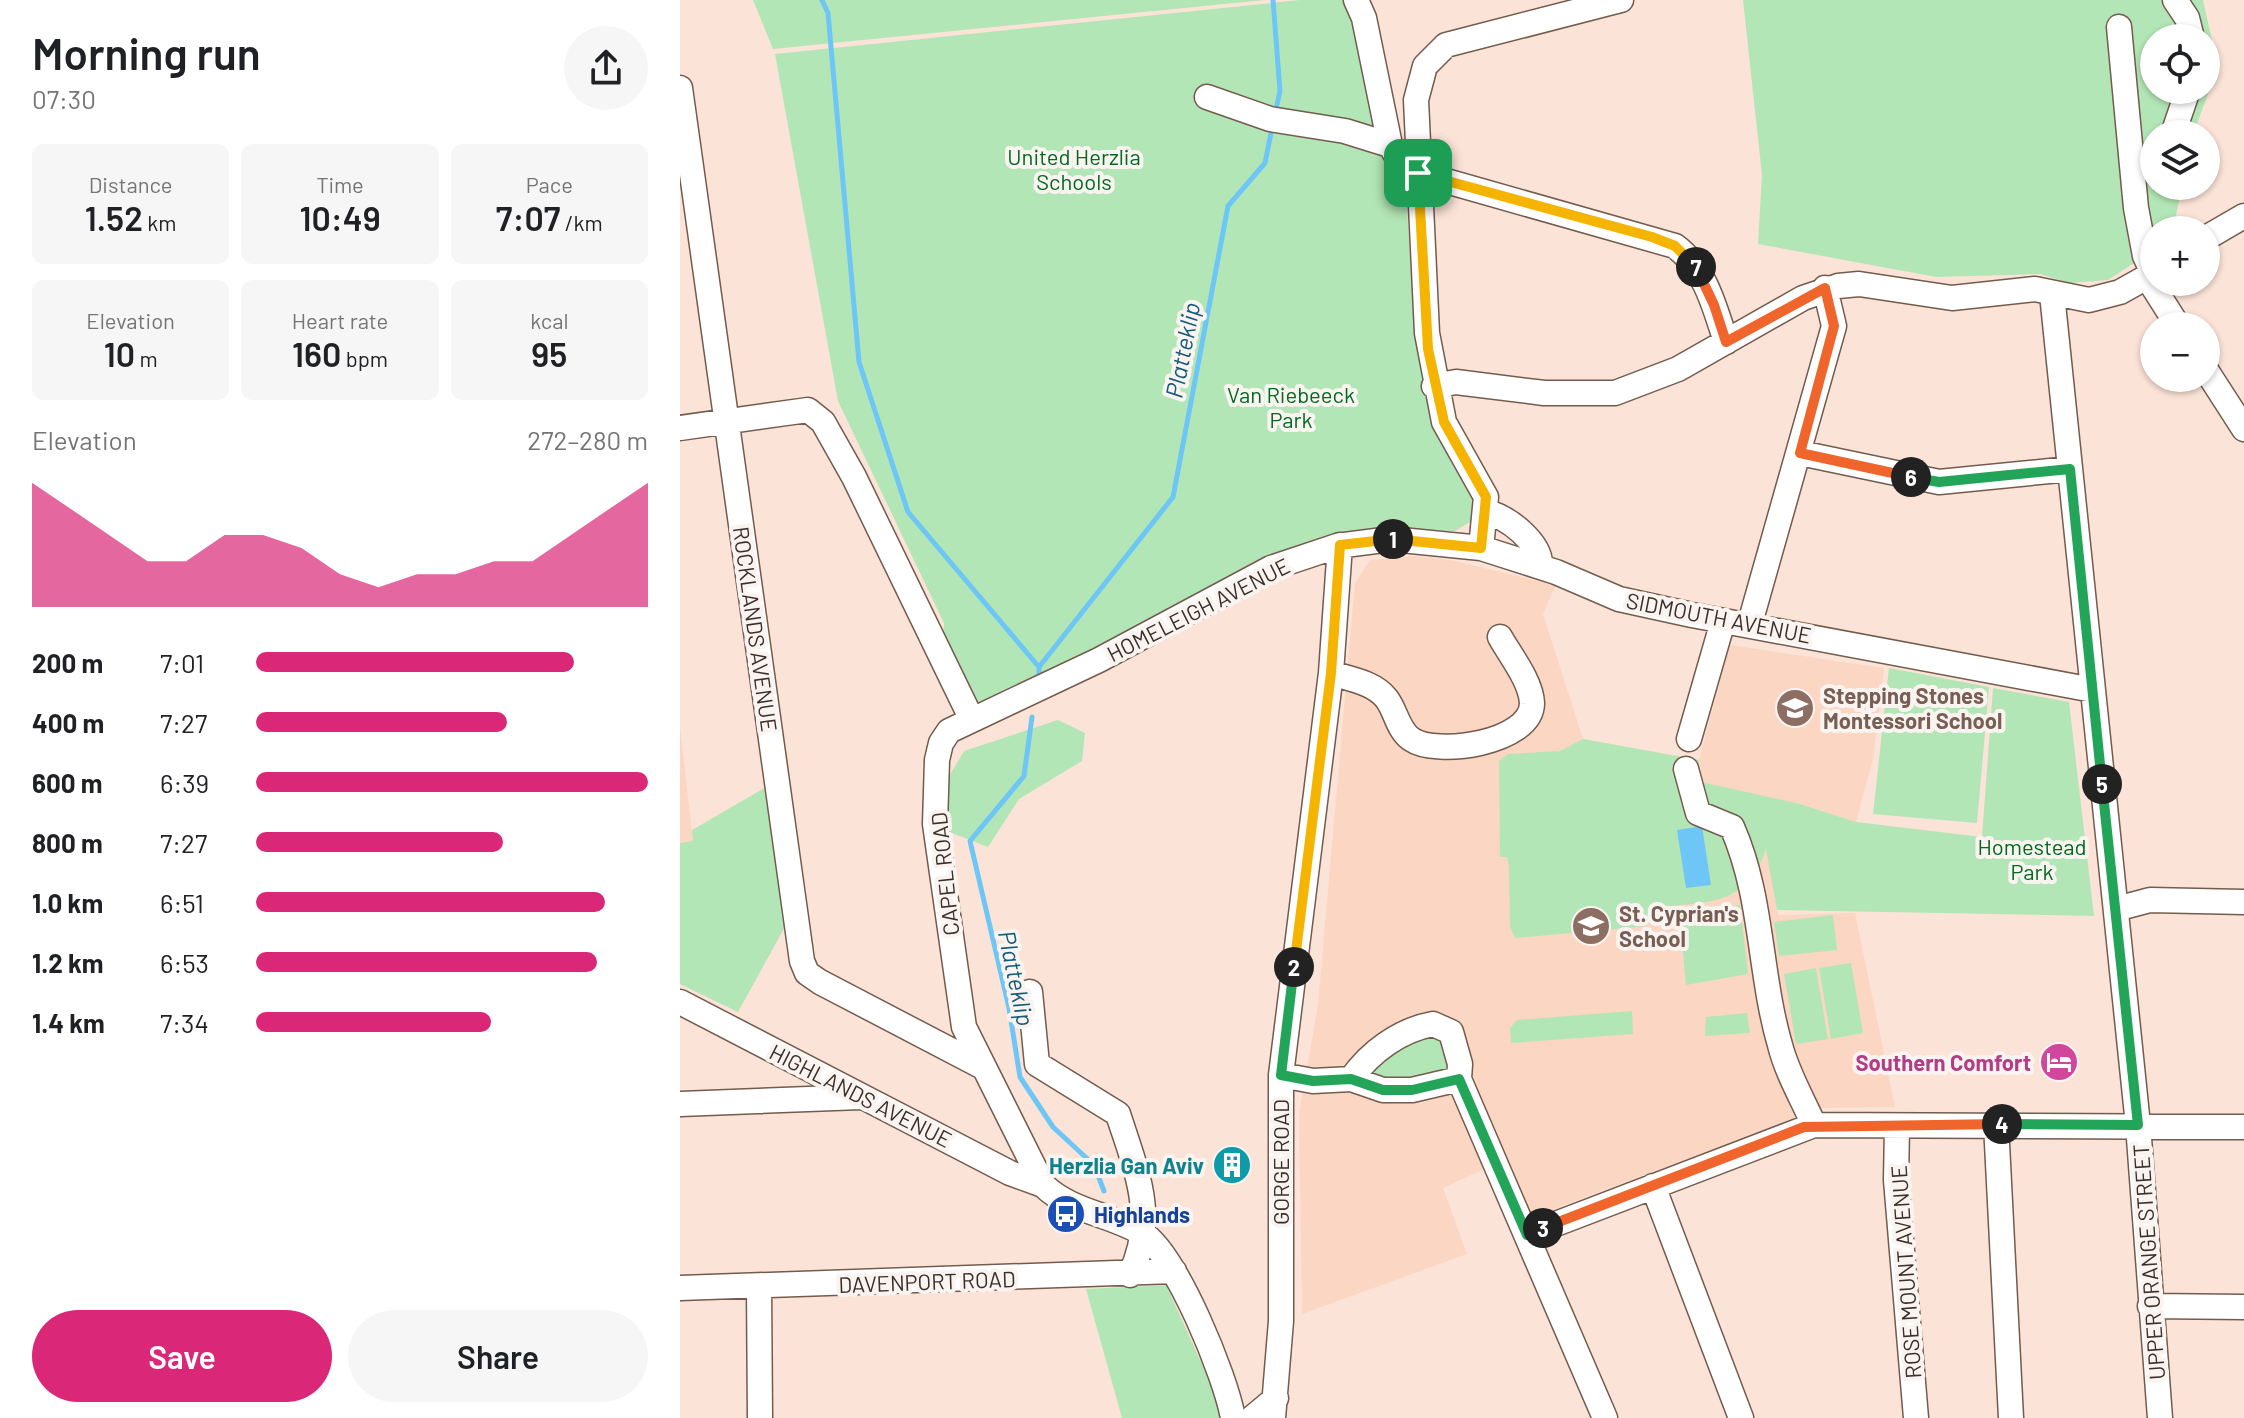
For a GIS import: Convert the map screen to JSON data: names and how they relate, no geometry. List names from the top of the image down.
{
  "streets": {
    "street": [
      "HOMELEIGH AVENUE",
      "SIDMOUTH AVENUE",
      "ROCKLANDS AVENUE",
      "CAPEL ROAD",
      "HIGHLANDS AVENUE",
      "GORGE ROAD",
      "UPPER ORANGE STREET",
      "ROSE MOUNT AVENUE",
      "DAVENPORT ROAD"
    ]
  },
  "crossings": [
    ["HOMELEIGH AVENUE", "SIDMOUTH AVENUE"],
    ["HOMELEIGH AVENUE", "CAPEL ROAD"],
    ["HOMELEIGH AVENUE", "GORGE ROAD"],
    ["SIDMOUTH AVENUE", "UPPER ORANGE STREET"],
    ["ROCKLANDS AVENUE", "CAPEL ROAD"],
    ["CAPEL ROAD", "HIGHLANDS AVENUE"]
  ],
  "water": ["Platteklip"],
  "parks": ["United Herzlia Schools", "Van Riebeeck Park", "Homestead Park"],
  "places": {
    "school or university": ["Stepping Stones Montessori School", "St. Cyprian's School"],
    "hotel": ["Southern Comfort"],
    "building": ["Herzlia Gan Aviv"],
    "bus stop": ["Highlands"]
  },
  "page": {
    "heading": ["Morning run", "07:30"],
    "map_buttons": ["+", "−"],
    "stats": [
      ["Distance", "1.52 km"],
      ["Time", "10:49"],
      ["Pace", "7:07 /km"],
      ["Elevation", "10 m"],
      ["Heart rate", "160 bpm"],
      ["kcal", "95"]
    ],
    "pins": [
      "7",
      "6",
      "1",
      "5",
      "2",
      "4",
      "3"
    ],
    "chart": ["Elevation", "272–280 m"],
    "list": [
      {
        "name": "200 m",
        "note": "7:01"
      },
      {
        "name": "400 m",
        "note": "7:27"
      },
      {
        "name": "600 m",
        "note": "6:39"
      },
      {
        "name": "800 m",
        "note": "7:27"
      },
      {
        "name": "1.0 km",
        "note": "6:51"
      },
      {
        "name": "1.2 km",
        "note": "6:53"
      },
      {
        "name": "1.4 km",
        "note": "7:34"
      }
    ],
    "buttons": ["Save", "Share"]
  }
}
